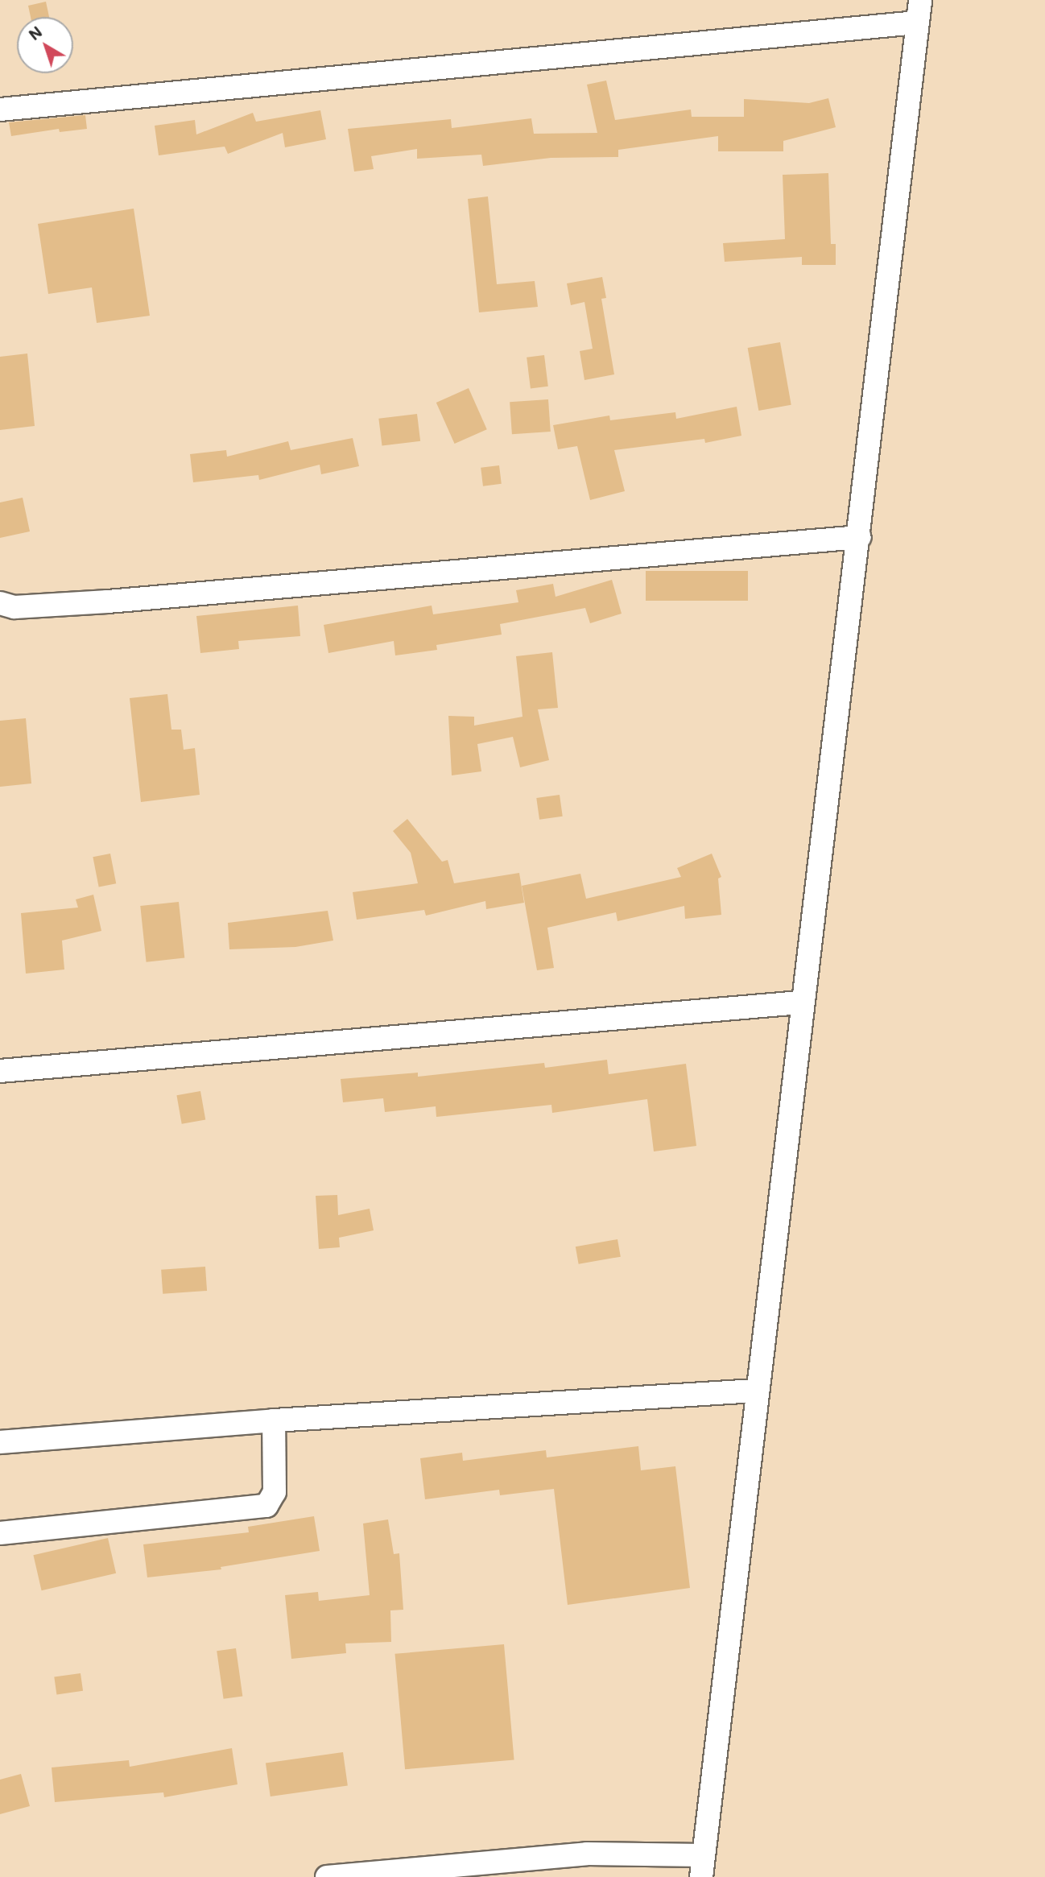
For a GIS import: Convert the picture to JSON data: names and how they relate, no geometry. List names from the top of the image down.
{
  "north": "top left"
}
